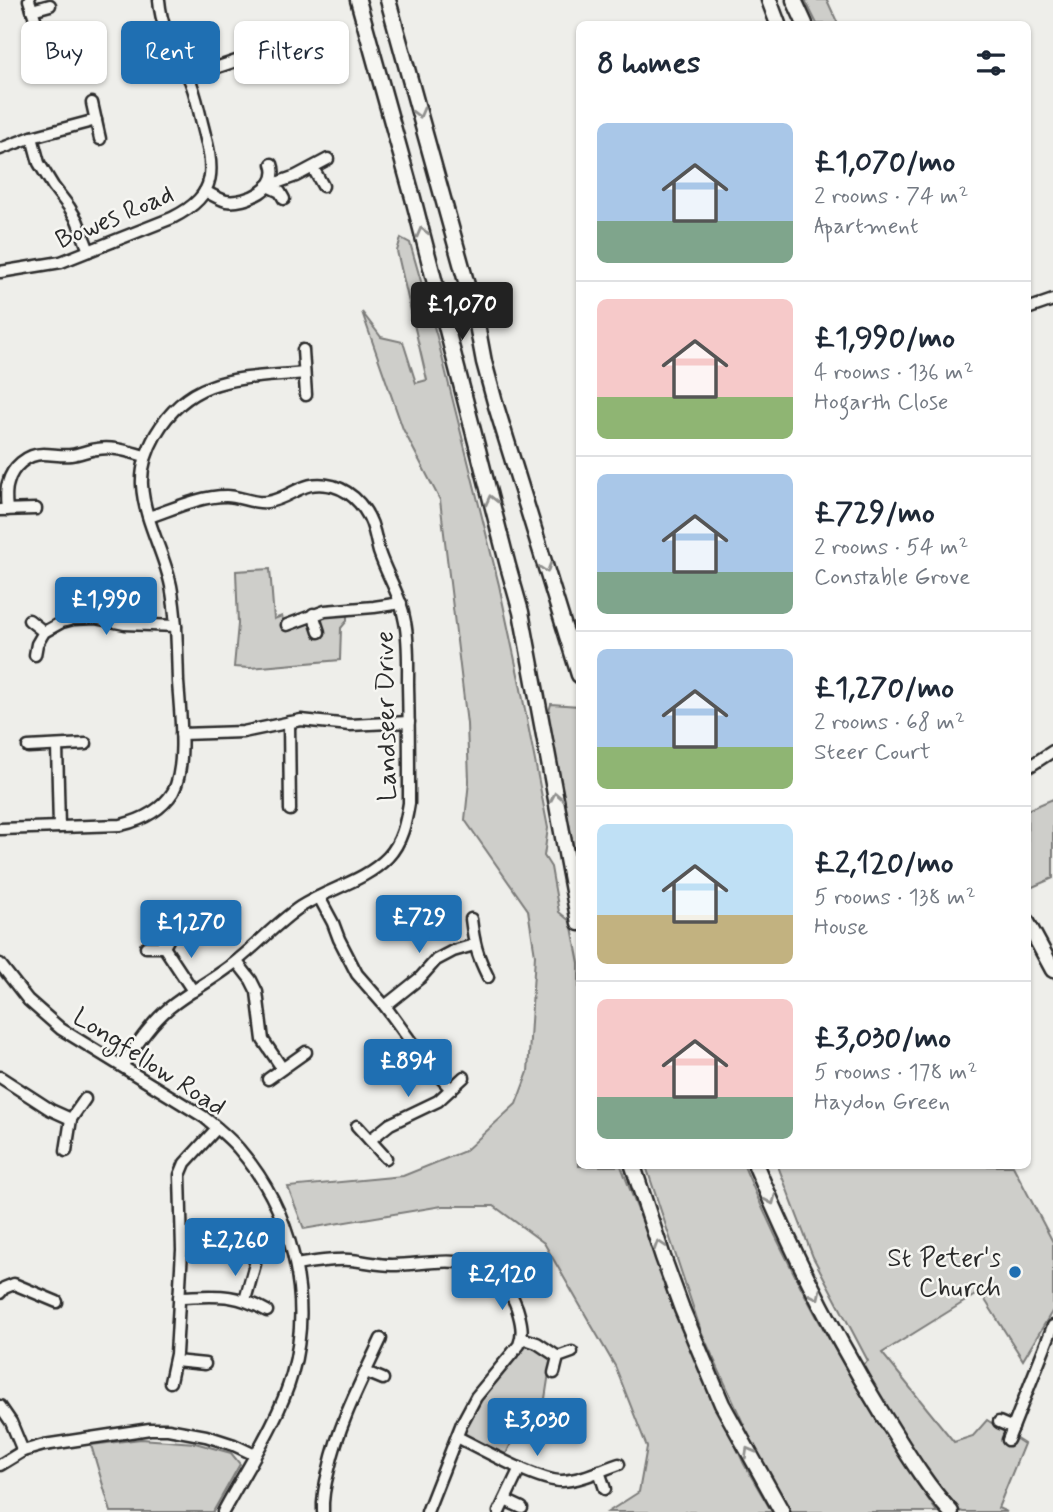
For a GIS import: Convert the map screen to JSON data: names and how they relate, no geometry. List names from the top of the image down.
{
  "streets": {
    "street": ["Bowes Road", "Landseer Drive", "Longfellow Road"]
  },
  "crossings": [
    ["Landseer Drive", "Longfellow Road"]
  ],
  "places": ["St Peter's Church"],
  "page": {
    "chip": ["Buy", "Rent", "Filters"],
    "heading": "8 homes",
    "list": [
      {
        "name": "£1,070/mo",
        "note": "2 rooms · 74 m² · Apartment"
      },
      {
        "name": "£1,990/mo",
        "note": "4 rooms · 136 m² · Hogarth Close"
      },
      {
        "name": "£729/mo",
        "note": "2 rooms · 54 m² · Constable Grove"
      },
      {
        "name": "£1,270/mo",
        "note": "2 rooms · 68 m² · Steer Court"
      },
      {
        "name": "£2,120/mo",
        "note": "5 rooms · 138 m² · House"
      },
      {
        "name": "£3,030/mo",
        "note": "5 rooms · 178 m² · Haydon Green"
      }
    ],
    "price": [
      "£1,070",
      "£1,990",
      "£729",
      "£1,270",
      "£894",
      "£2,260",
      "£2,120",
      "£3,030"
    ]
  }
}
